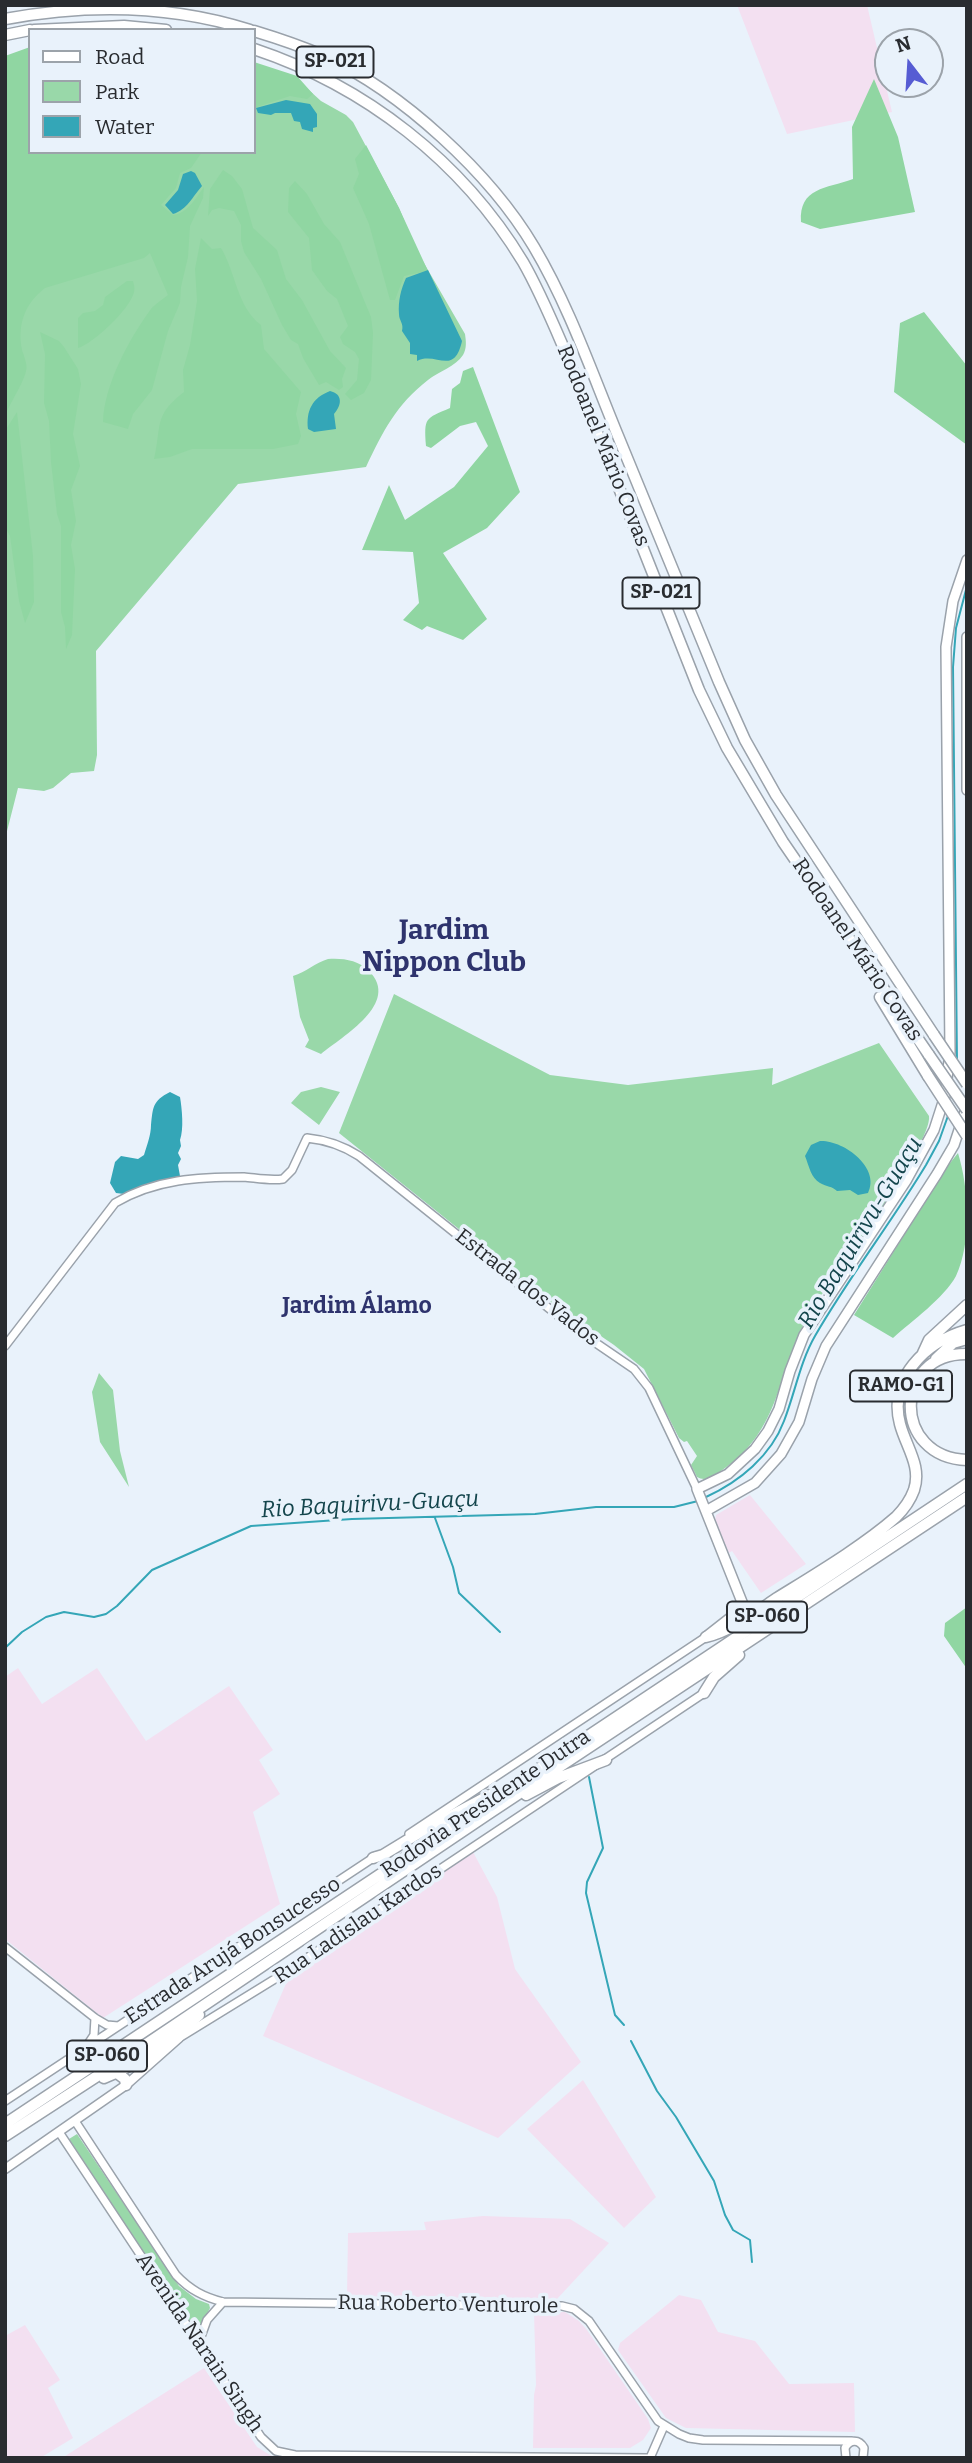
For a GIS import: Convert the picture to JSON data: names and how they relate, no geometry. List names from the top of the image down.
{
  "streets": {
    "highway": [
      "SP-021",
      "Rodoanel Mário Covas",
      "RAMO-G1",
      "SP-060",
      "Rodovia Presidente Dutra"
    ],
    "street": [
      "Estrada dos Vados",
      "Rua Ladislau Kardos",
      "Estrada Arujá Bonsucesso",
      "Rua Roberto Venturole",
      "Avenida Narain Singh"
    ]
  },
  "crossings": [
    ["RAMO-G1", "Estrada Arujá Bonsucesso"]
  ],
  "districts": ["Jardim Nippon Club", "Jardim Álamo"],
  "water": ["Rio Baquirivu-Guaçu"],
  "legend": ["Road", "Park", "Water"],
  "north": "top"
}
